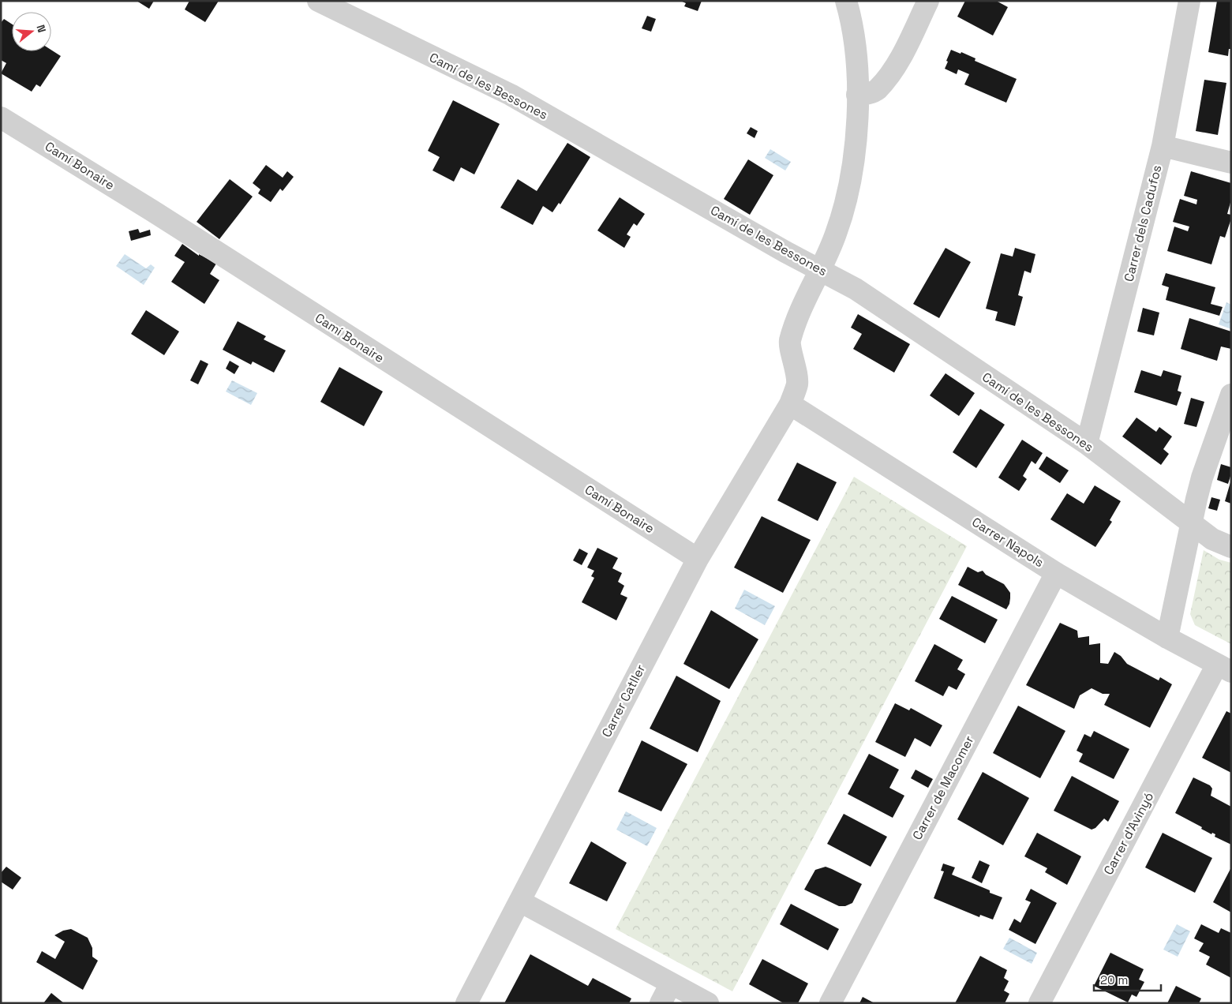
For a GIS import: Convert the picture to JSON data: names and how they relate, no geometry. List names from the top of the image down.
{
  "streets": {
    "street": [
      "Camí de les Bessones",
      "Camí Bonaire",
      "Carrer dels Cadufos",
      "Carrer Napols",
      "Carrer Catller",
      "Carrer de Macomer",
      "Carrer d’Avinyó"
    ]
  },
  "crossings": [
    ["Camí de les Bessones", "Carrer dels Cadufos"],
    ["Camí de les Bessones", "Carrer Catller"],
    ["Camí Bonaire", "Carrer Catller"],
    ["Carrer Napols", "Carrer Catller"],
    ["Carrer Napols", "Carrer de Macomer"],
    ["Carrer Napols", "Carrer d’Avinyó"]
  ],
  "scale_bar": "20 m",
  "north": "right"
}
